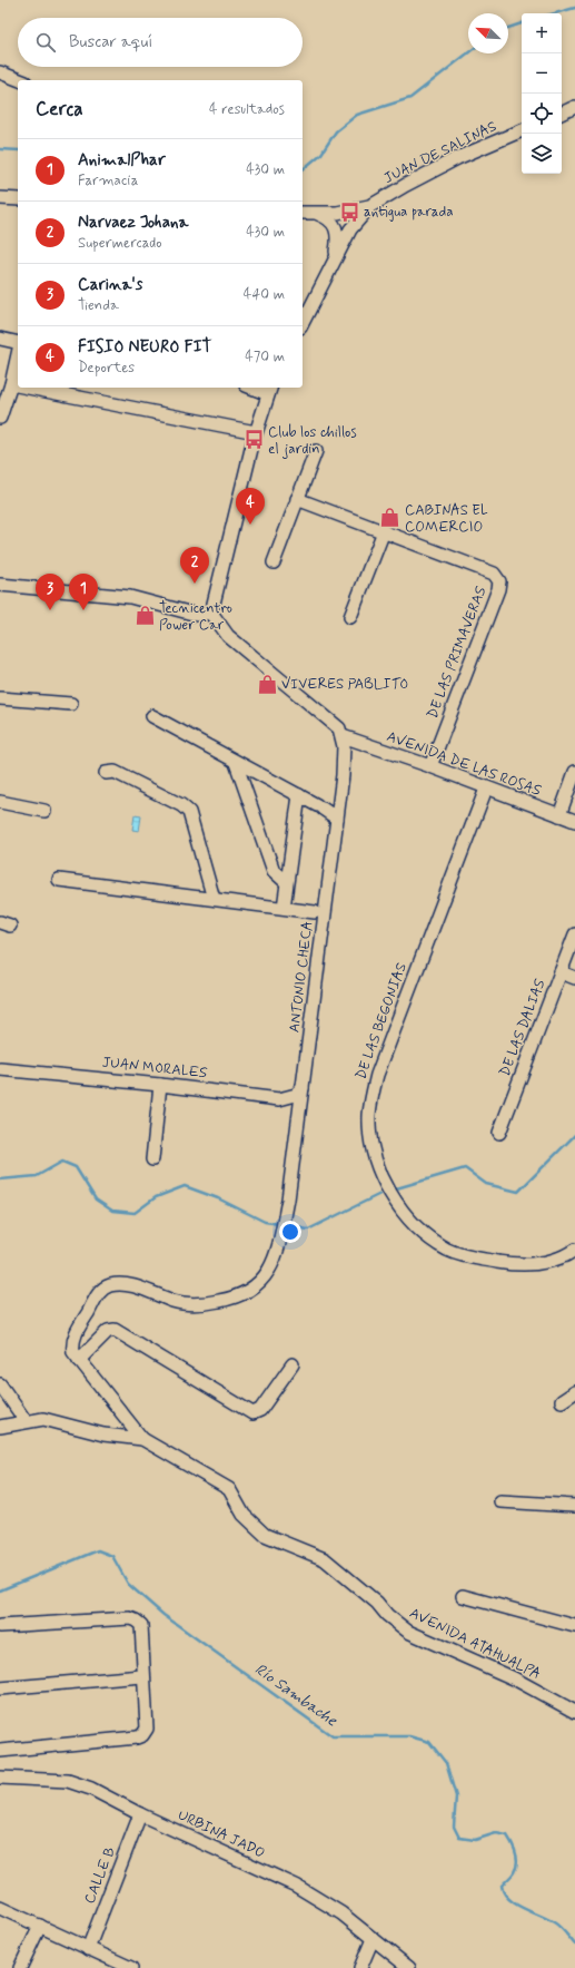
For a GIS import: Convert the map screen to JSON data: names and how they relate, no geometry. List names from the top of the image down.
{
  "streets": {
    "street": [
      "JUAN DE SALINAS",
      "DE LAS PRIMAVERAS",
      "AVENIDA DE LAS ROSAS",
      "ANTONIO CHECA",
      "DE LAS BEGONIAS",
      "DE LAS DALIAS",
      "JUAN MORALES",
      "AVENIDA ATAHUALPA",
      "URBINA JADO",
      "CALLE B"
    ]
  },
  "crossings": [
    ["DE LAS PRIMAVERAS", "AVENIDA DE LAS ROSAS"],
    ["AVENIDA DE LAS ROSAS", "ANTONIO CHECA"],
    ["AVENIDA DE LAS ROSAS", "DE LAS BEGONIAS"],
    ["ANTONIO CHECA", "JUAN MORALES"],
    ["ANTONIO CHECA", "AVENIDA ATAHUALPA"],
    ["URBINA JADO", "CALLE B"]
  ],
  "water": ["Río Sambache"],
  "places": {
    "bus stop": ["antigua parada", "Club los chillos el jardin"],
    "shop": ["CABINAS EL COMERCIO", "Tecnicentro Power Car", "VIVERES PABLITO"]
  },
  "north": "top left",
  "page": {
    "map_buttons": ["+", "−"],
    "search": "Buscar aquí",
    "heading": ["Cerca", "4 resultados"],
    "list": [
      {
        "mark": "1",
        "name": "AnimalPhar",
        "note": "Farmacia",
        "value": "430 m"
      },
      {
        "mark": "2",
        "name": "Narvaez Johana",
        "note": "Supermercado",
        "value": "430 m"
      },
      {
        "mark": "3",
        "name": "Carina's",
        "note": "Tienda",
        "value": "440 m"
      },
      {
        "mark": "4",
        "name": "FISIO NEURO FIT",
        "note": "Deportes",
        "value": "470 m"
      }
    ],
    "pins": [
      "4",
      "2",
      "1",
      "3"
    ]
  }
}
